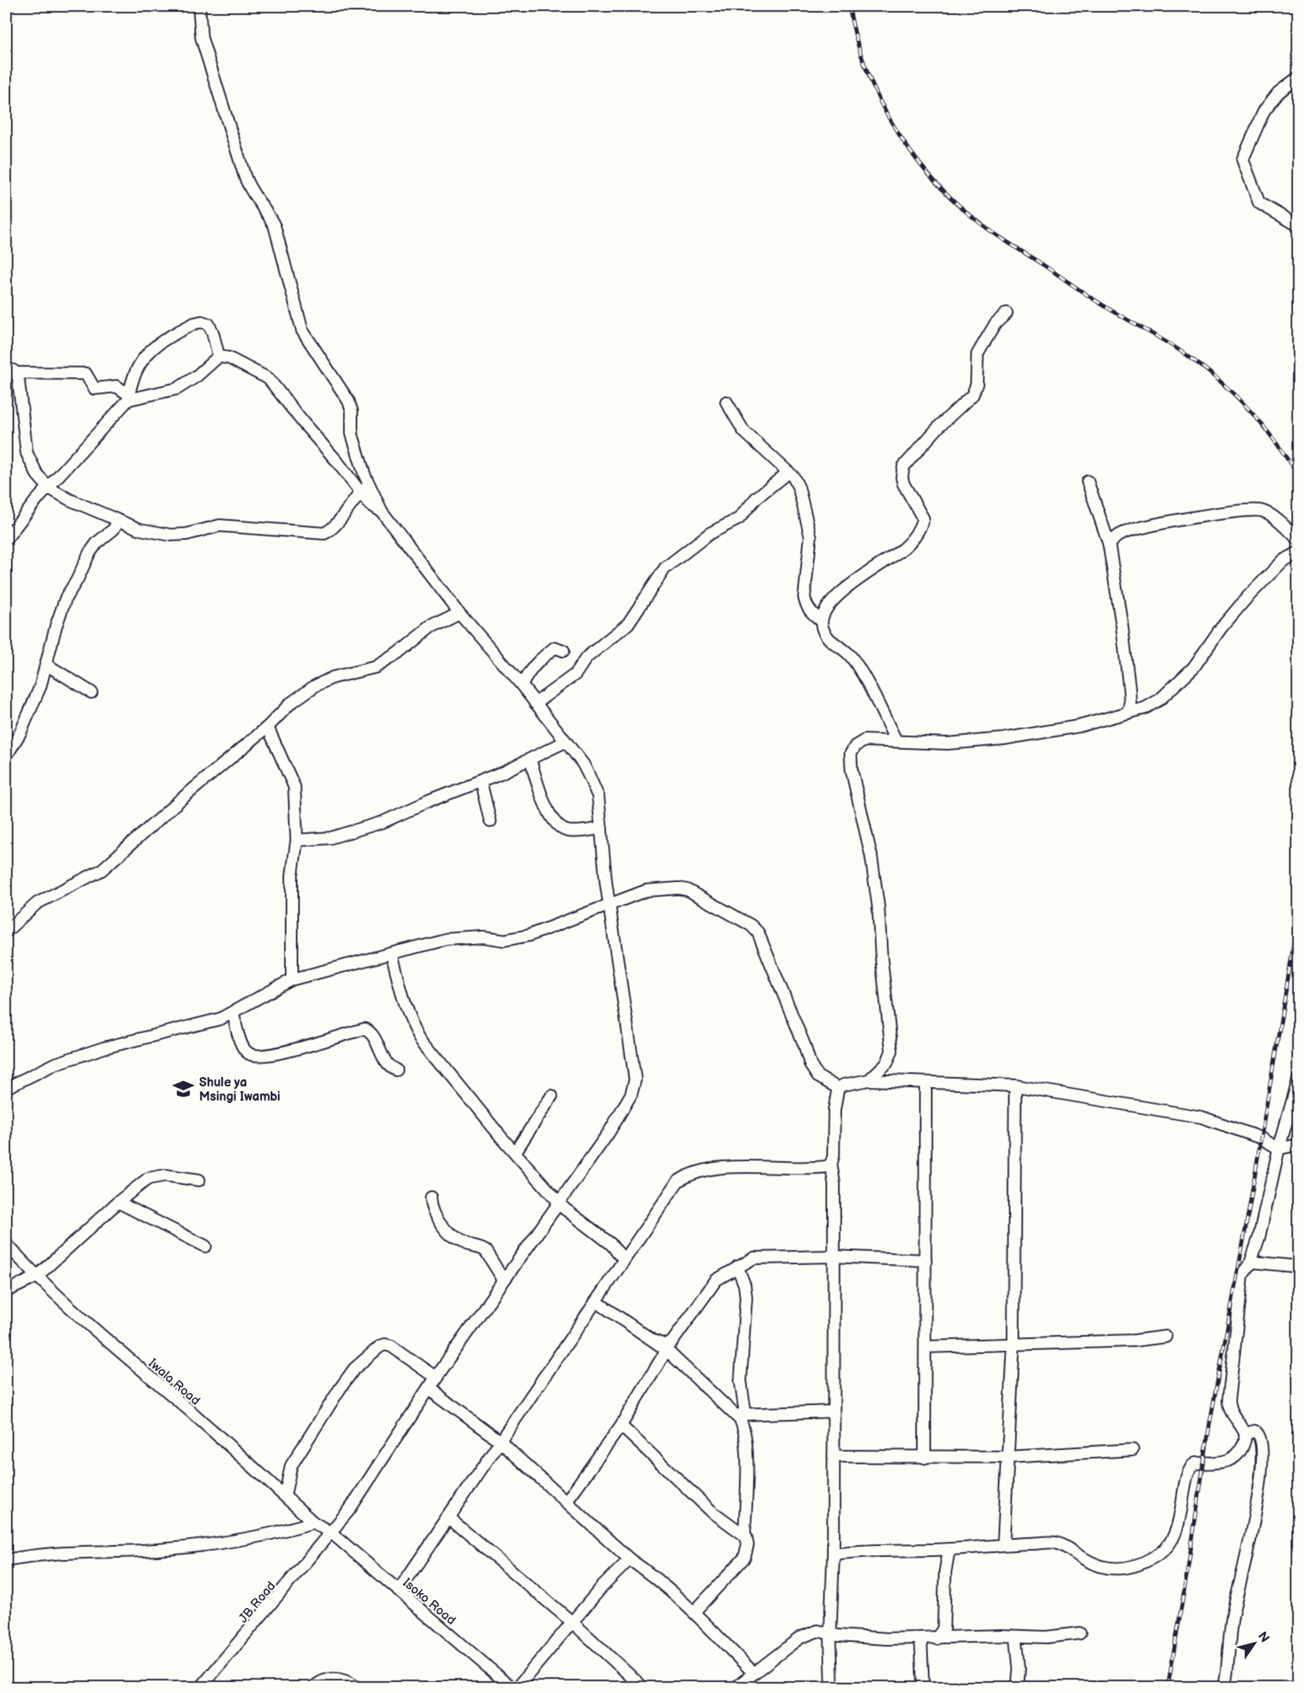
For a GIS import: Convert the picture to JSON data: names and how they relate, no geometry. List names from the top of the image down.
{
  "streets": {
    "street": ["Iwala Road", "Isoko Road", "JB Road"]
  },
  "crossings": [
    ["Iwala Road", "Isoko Road"],
    ["Iwala Road", "JB Road"],
    ["Isoko Road", "JB Road"]
  ],
  "places": {
    "school or university": ["Shule ya Msingi Iwambi"]
  },
  "north": "top right"
}
